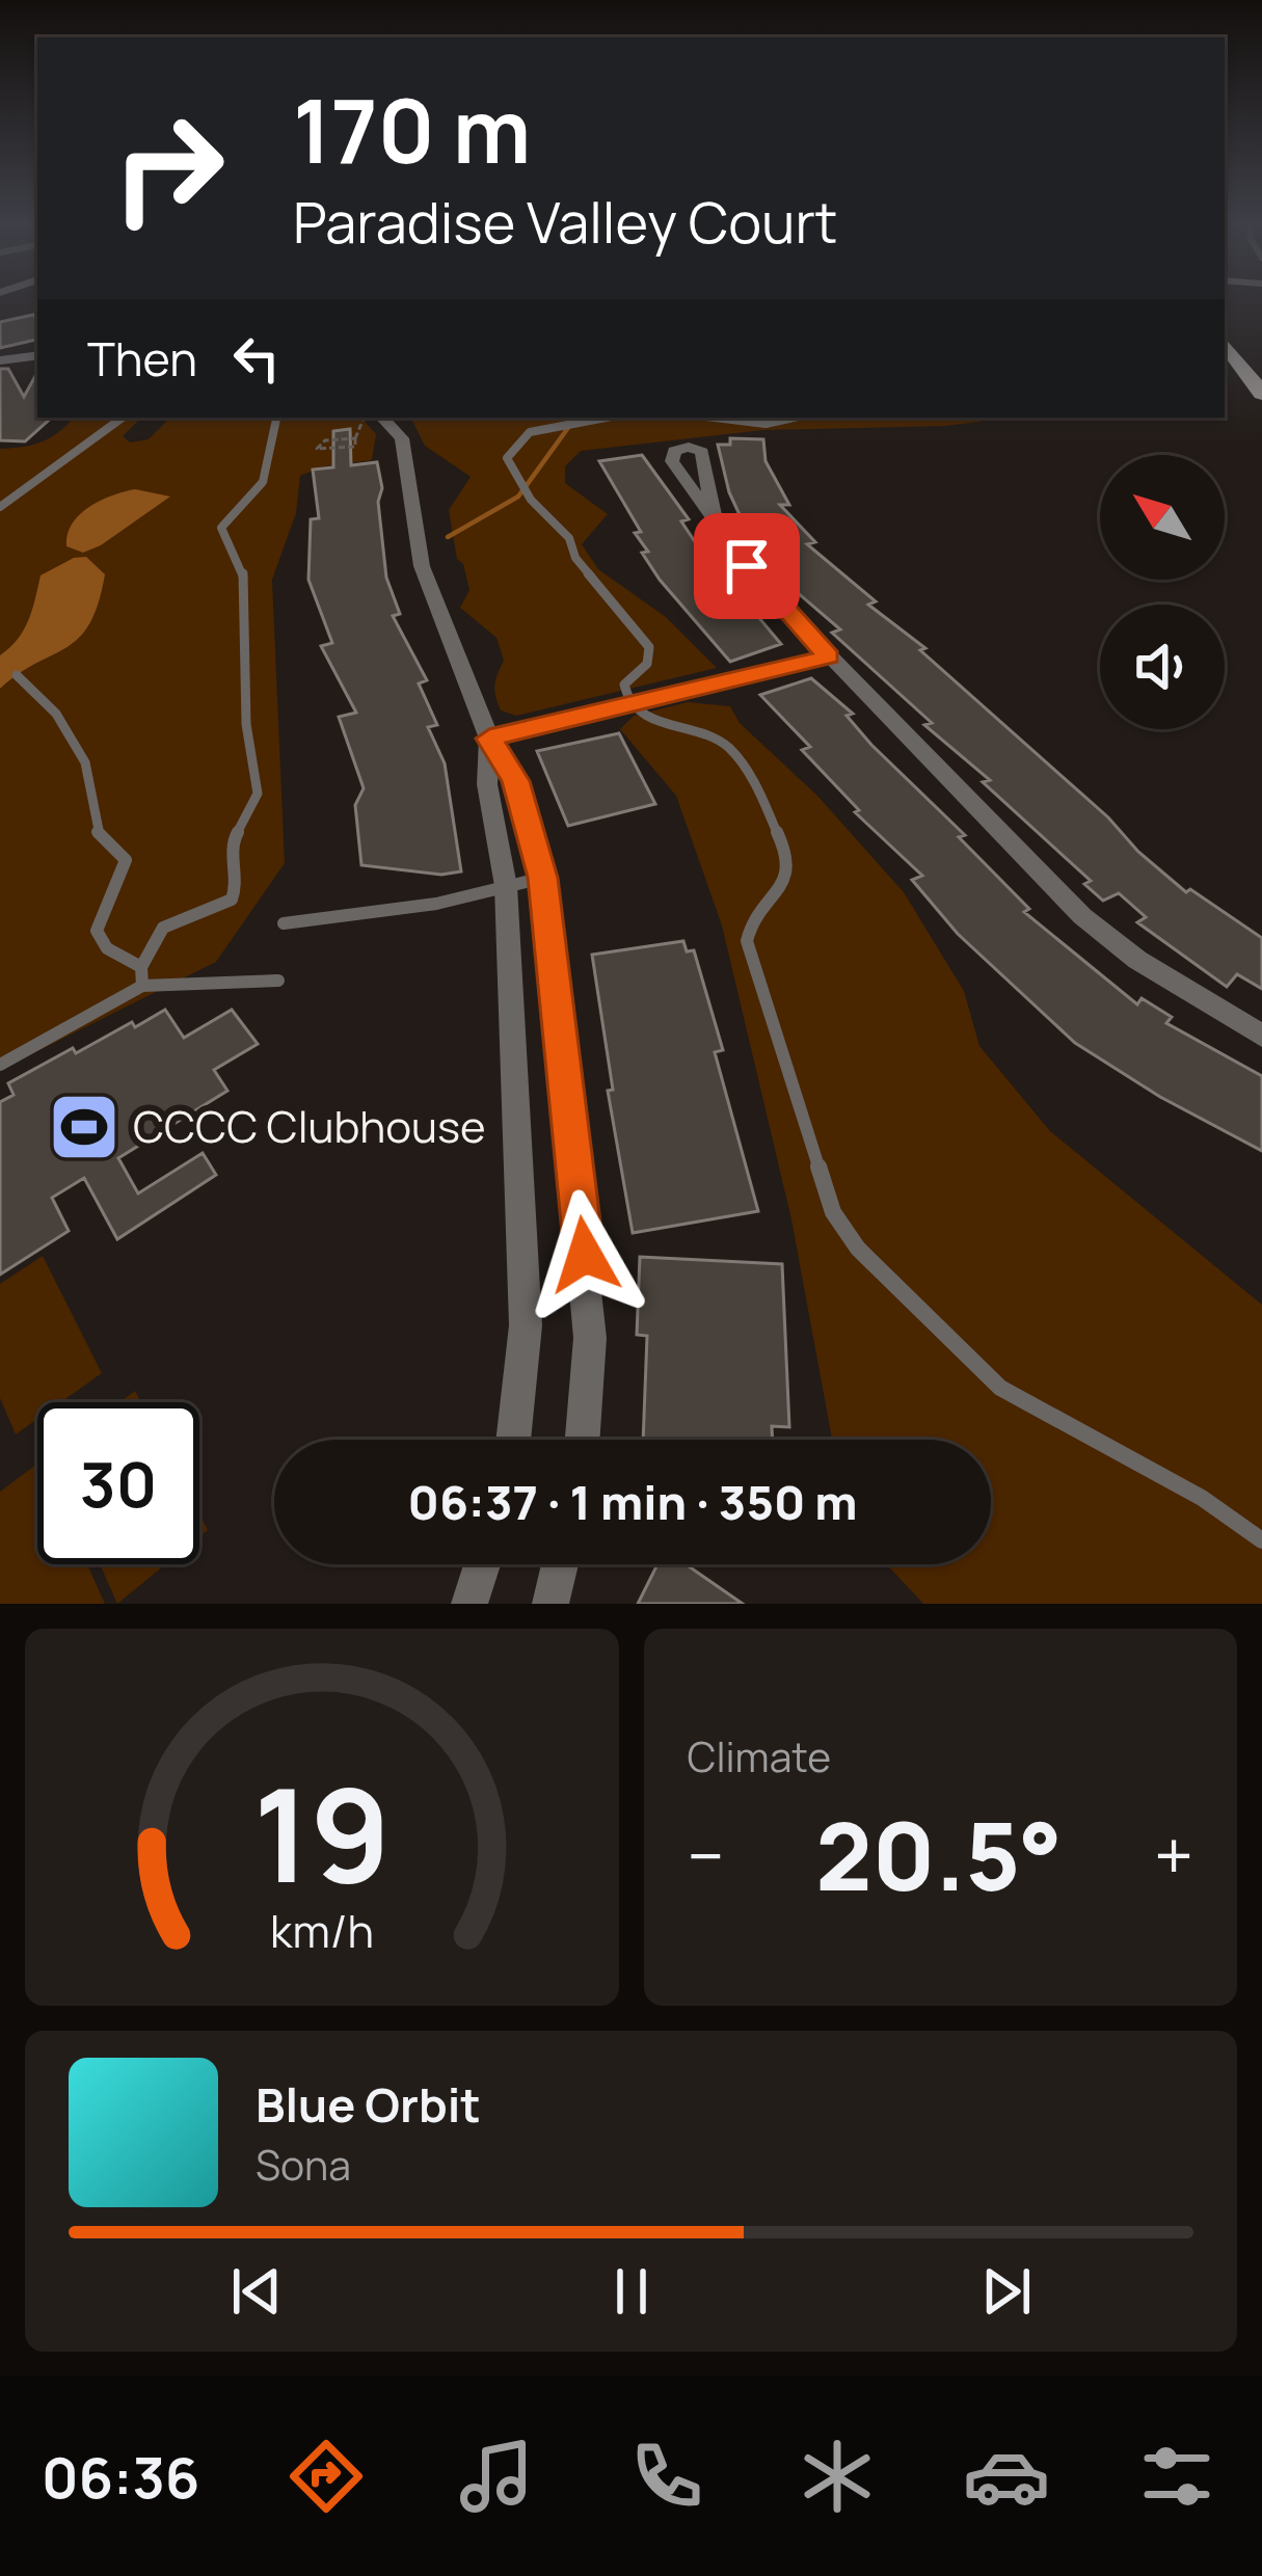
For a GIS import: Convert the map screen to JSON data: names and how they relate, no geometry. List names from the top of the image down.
{
  "places": {
    "sports": ["CCCC Clubhouse"]
  },
  "north": "top left",
  "page": {
    "turn": ["170 m", "Paradise Valley Court"],
    "then": "Then",
    "limit": "30",
    "trip": "06:37 · 1 min · 350 m",
    "tile": "Climate",
    "heat": ["−", "20.5°", "+"],
    "song": ["Blue Orbit", "Sona"],
    "tabs": "06:36",
    "gauge": ["19", "km/h"]
  }
}
